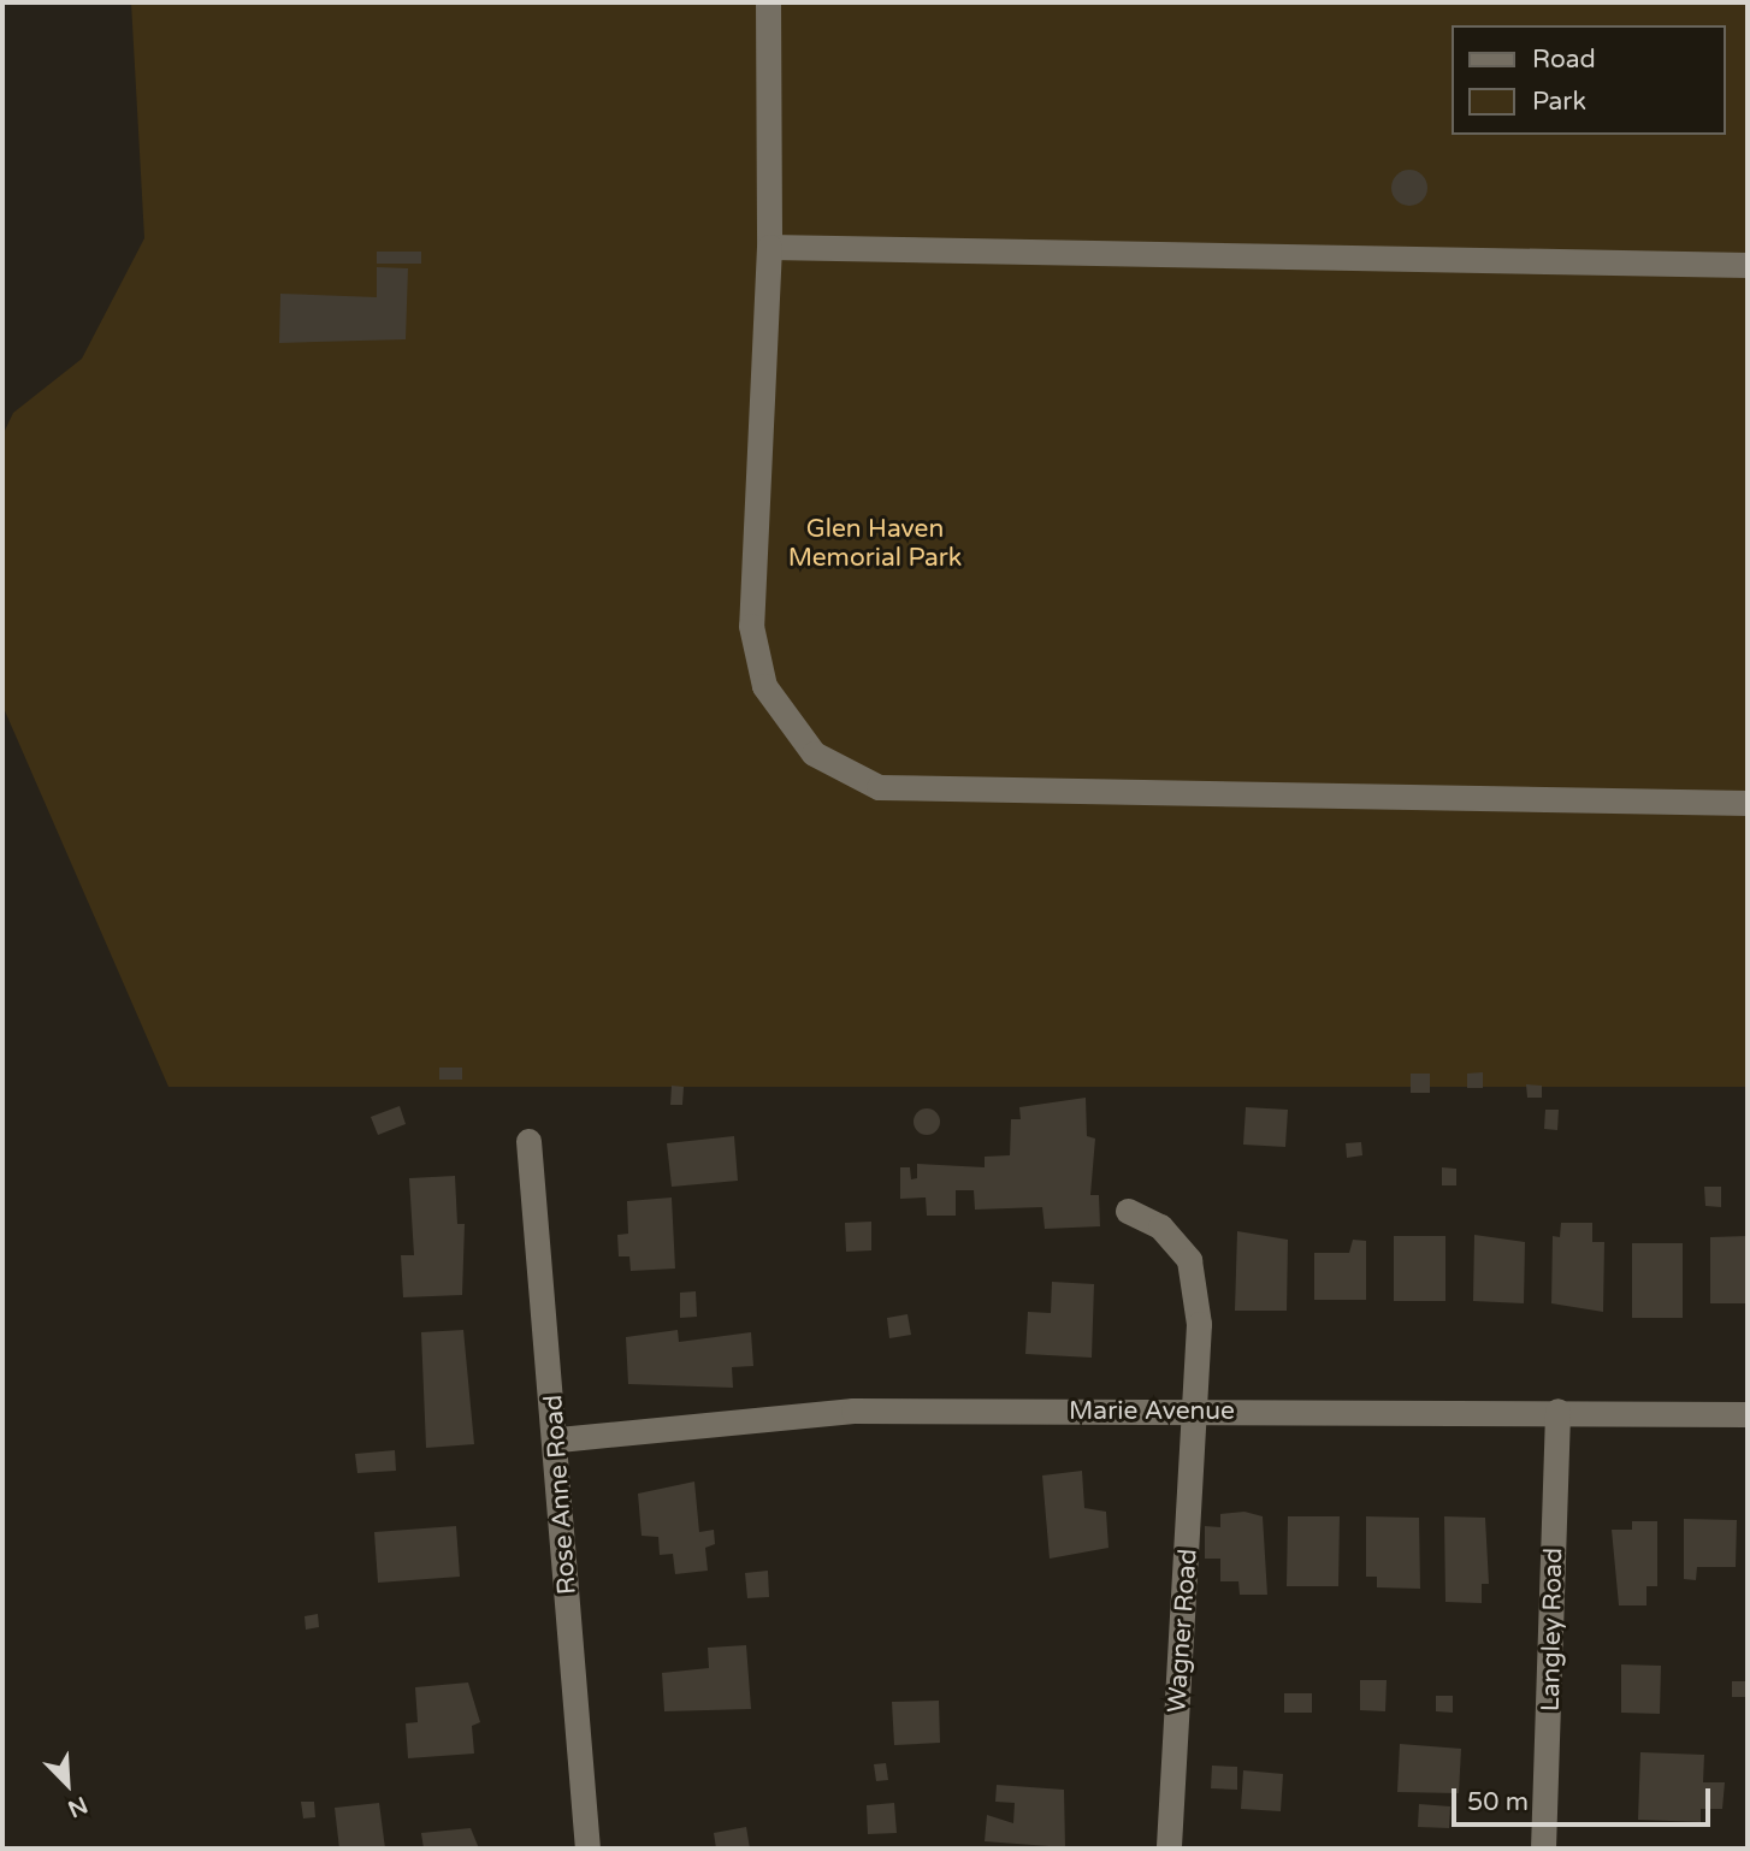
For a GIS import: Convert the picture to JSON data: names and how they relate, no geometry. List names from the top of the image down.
{
  "streets": {
    "street": [
      "Marie Avenue",
      "Rose Anne Road",
      "Langley Road",
      "Wagner Road"
    ]
  },
  "crossings": [
    ["Marie Avenue", "Rose Anne Road"],
    ["Marie Avenue", "Langley Road"],
    ["Marie Avenue", "Wagner Road"]
  ],
  "parks": ["Glen Haven Memorial Park"],
  "legend": ["Road", "Park"],
  "scale_bar": "50 m",
  "north": "bottom right"
}
